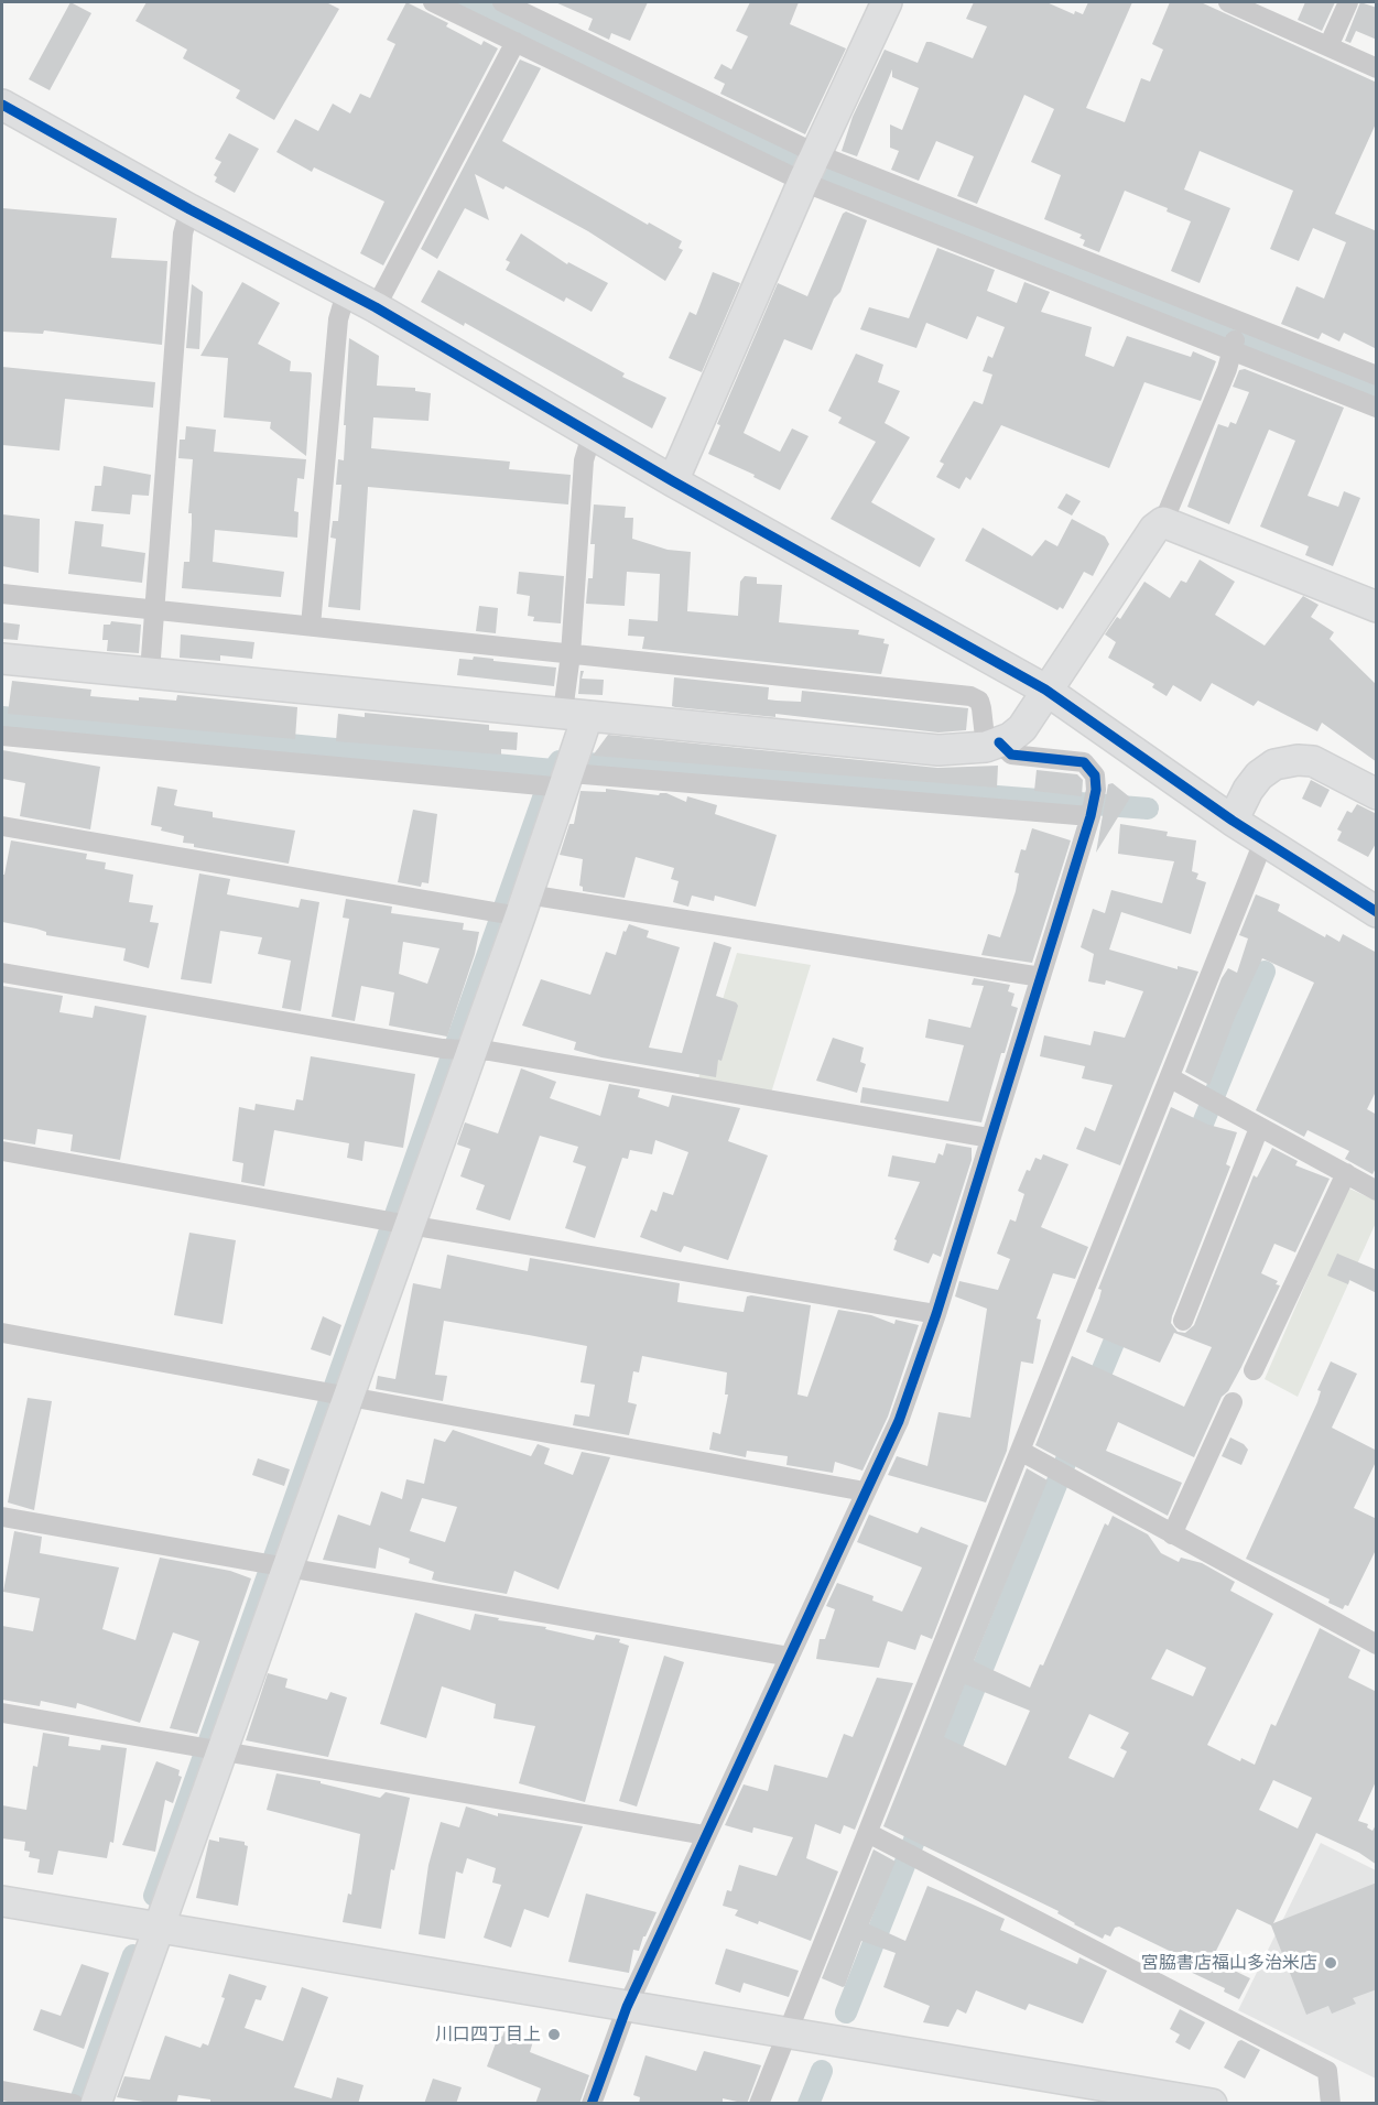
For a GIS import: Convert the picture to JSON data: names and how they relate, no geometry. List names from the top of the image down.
{
  "places": ["宮脇書店福山多治米店", "川口四丁目上"]
}
